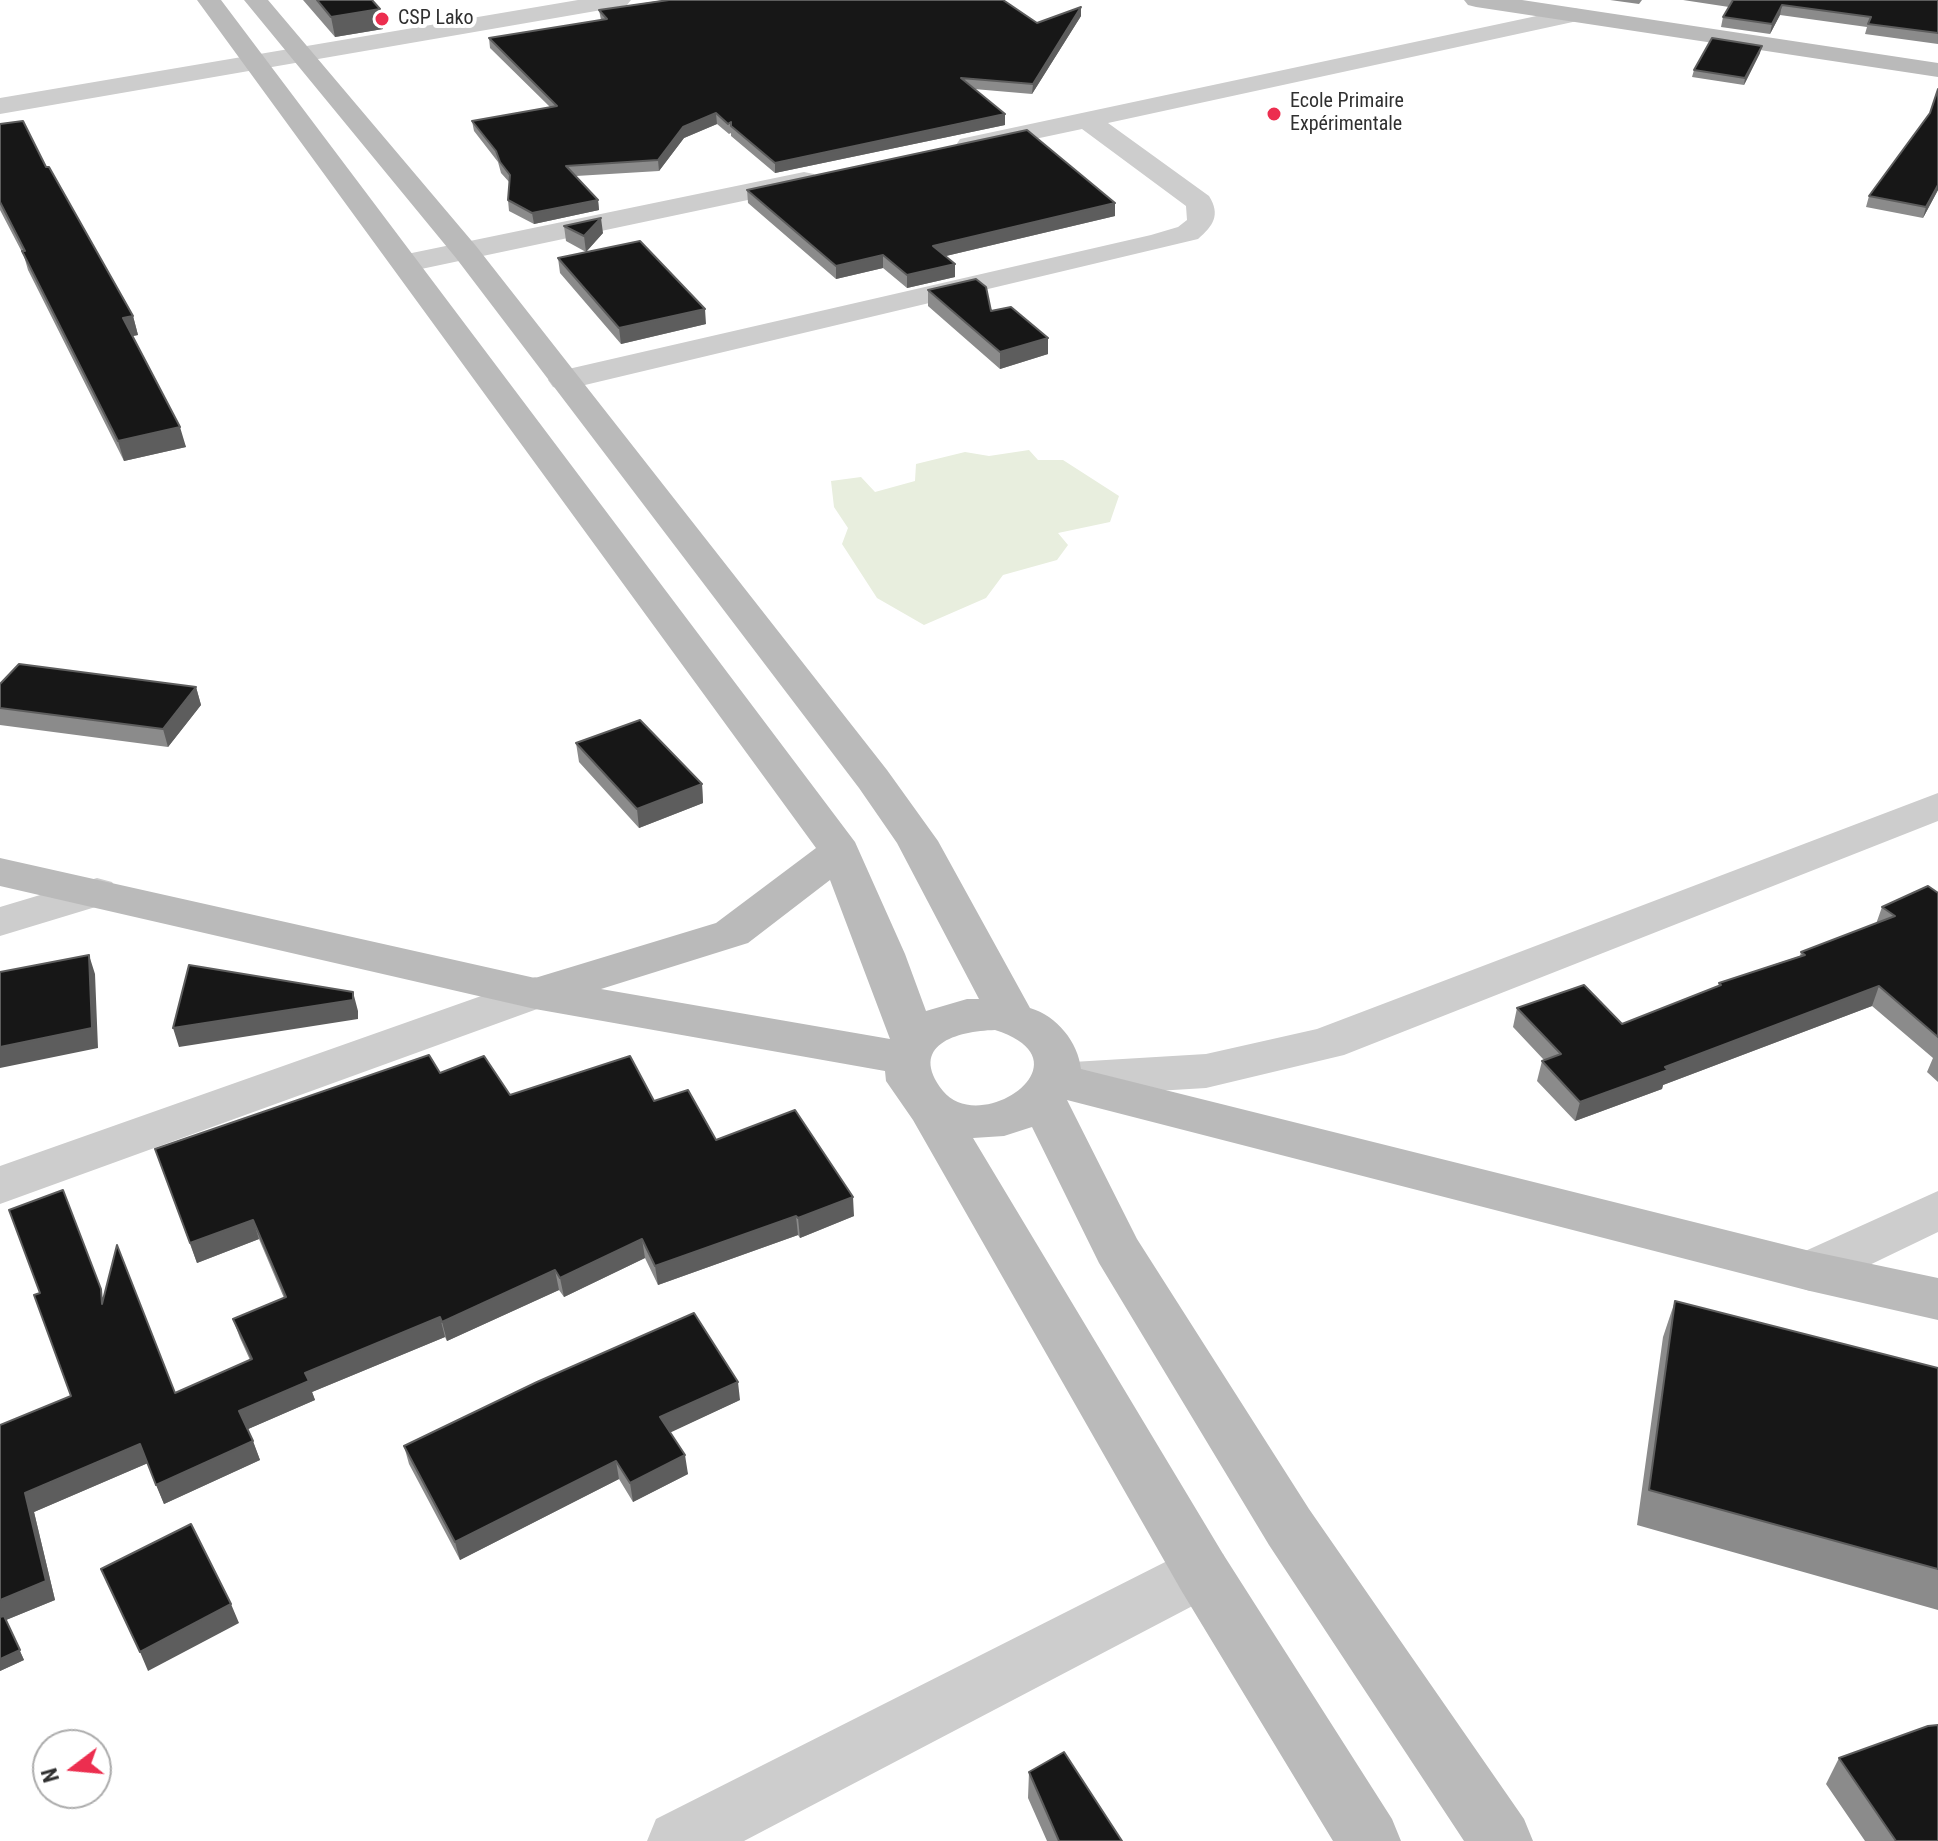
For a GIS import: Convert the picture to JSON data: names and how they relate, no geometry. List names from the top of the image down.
{
  "places": ["CSP Lako", "Ecole Primaire Expérimentale"],
  "north": "left"
}
